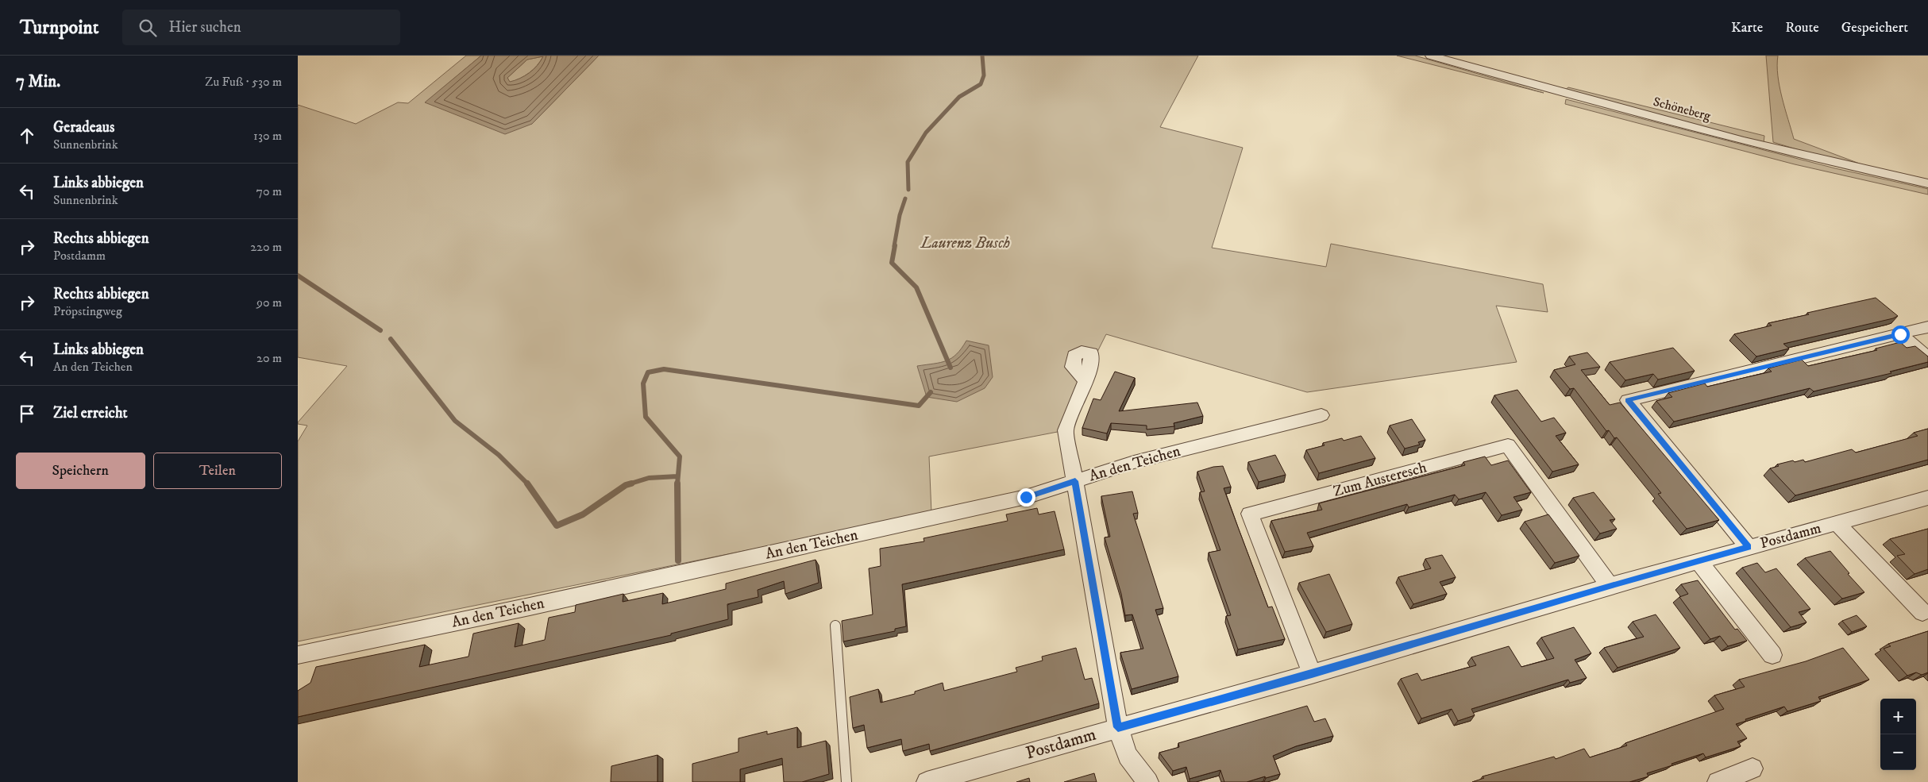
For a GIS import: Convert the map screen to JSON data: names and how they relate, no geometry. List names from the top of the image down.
{
  "streets": {
    "street": [
      "Schöneberg",
      "An den Teichen",
      "Zum Austeresch",
      "Postdamm"
    ]
  },
  "crossings": [
    ["Zum Austeresch", "Postdamm"]
  ],
  "parks": ["Laurenz Busch"],
  "page": {
    "header": "Turnpoint",
    "search": "Hier suchen",
    "nav": ["Karte", "Route", "Gespeichert"],
    "heading": ["7 Min.", "Zu Fuß · 530 m"],
    "list": [
      ["Geradeaus", "Sunnenbrink", "130 m"],
      ["Links abbiegen", "Sunnenbrink", "70 m"],
      ["Rechts abbiegen", "Postdamm", "220 m"],
      ["Rechts abbiegen", "Pröpstingweg", "90 m"],
      ["Links abbiegen", "An den Teichen", "20 m"],
      "Ziel erreicht"
    ],
    "buttons": ["Speichern", "Teilen"],
    "map_buttons": ["+", "−"]
  }
}
